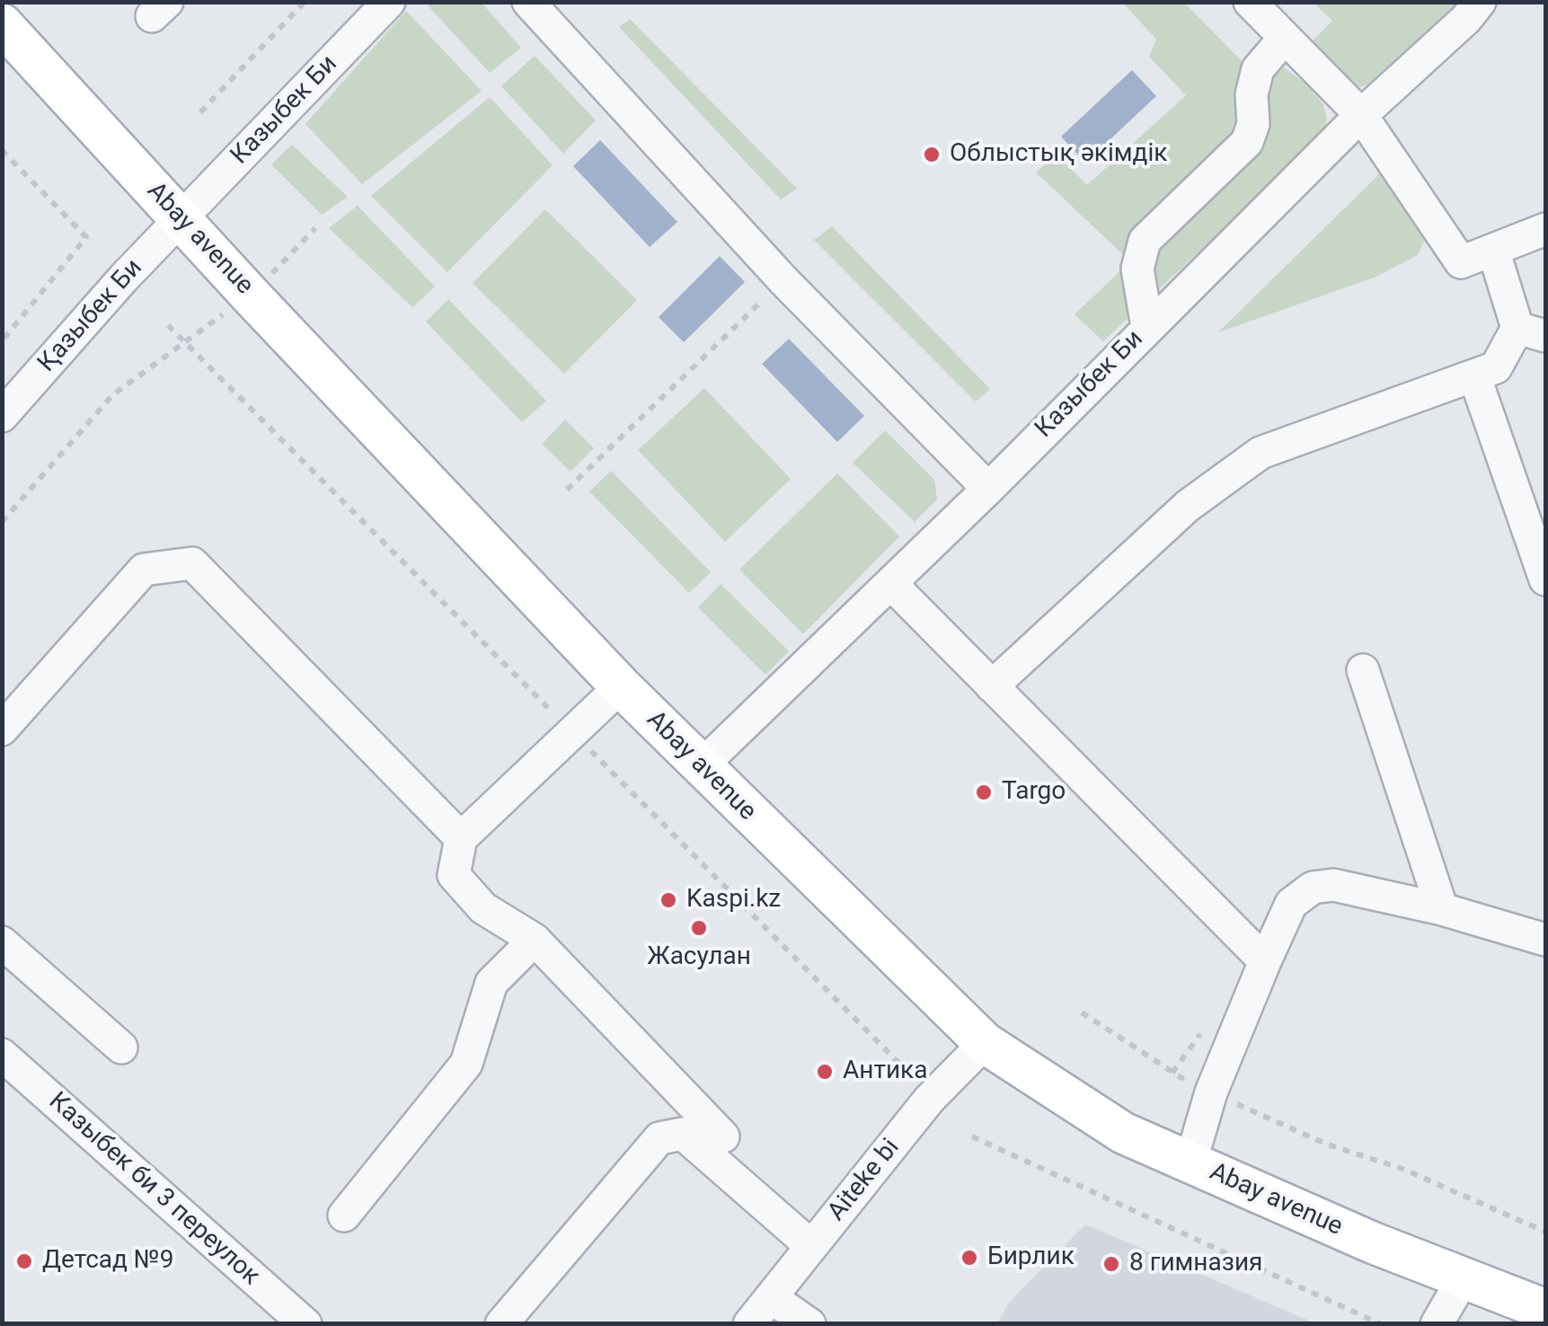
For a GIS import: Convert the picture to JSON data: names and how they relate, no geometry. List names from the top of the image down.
{
  "streets": {
    "main road": ["Abay avenue"],
    "street": [
      "Казыбек Би",
      "Қазыбек Би",
      "Aiteke bi",
      "Казыбек би 3 переулок"
    ]
  },
  "crossings": [
    ["Казыбек Би", "Abay avenue"],
    ["Казыбек Би", "Қазыбек Би"],
    ["Abay avenue", "Қазыбек Би"],
    ["Abay avenue", "Aiteke bi"]
  ],
  "places": [
    "Облыстық әкімдік",
    "Targo",
    "Kaspi.kz",
    "Жасулан",
    "Антика",
    "Бирлик",
    "Детсад №9",
    "8 гимназия"
  ]
}
